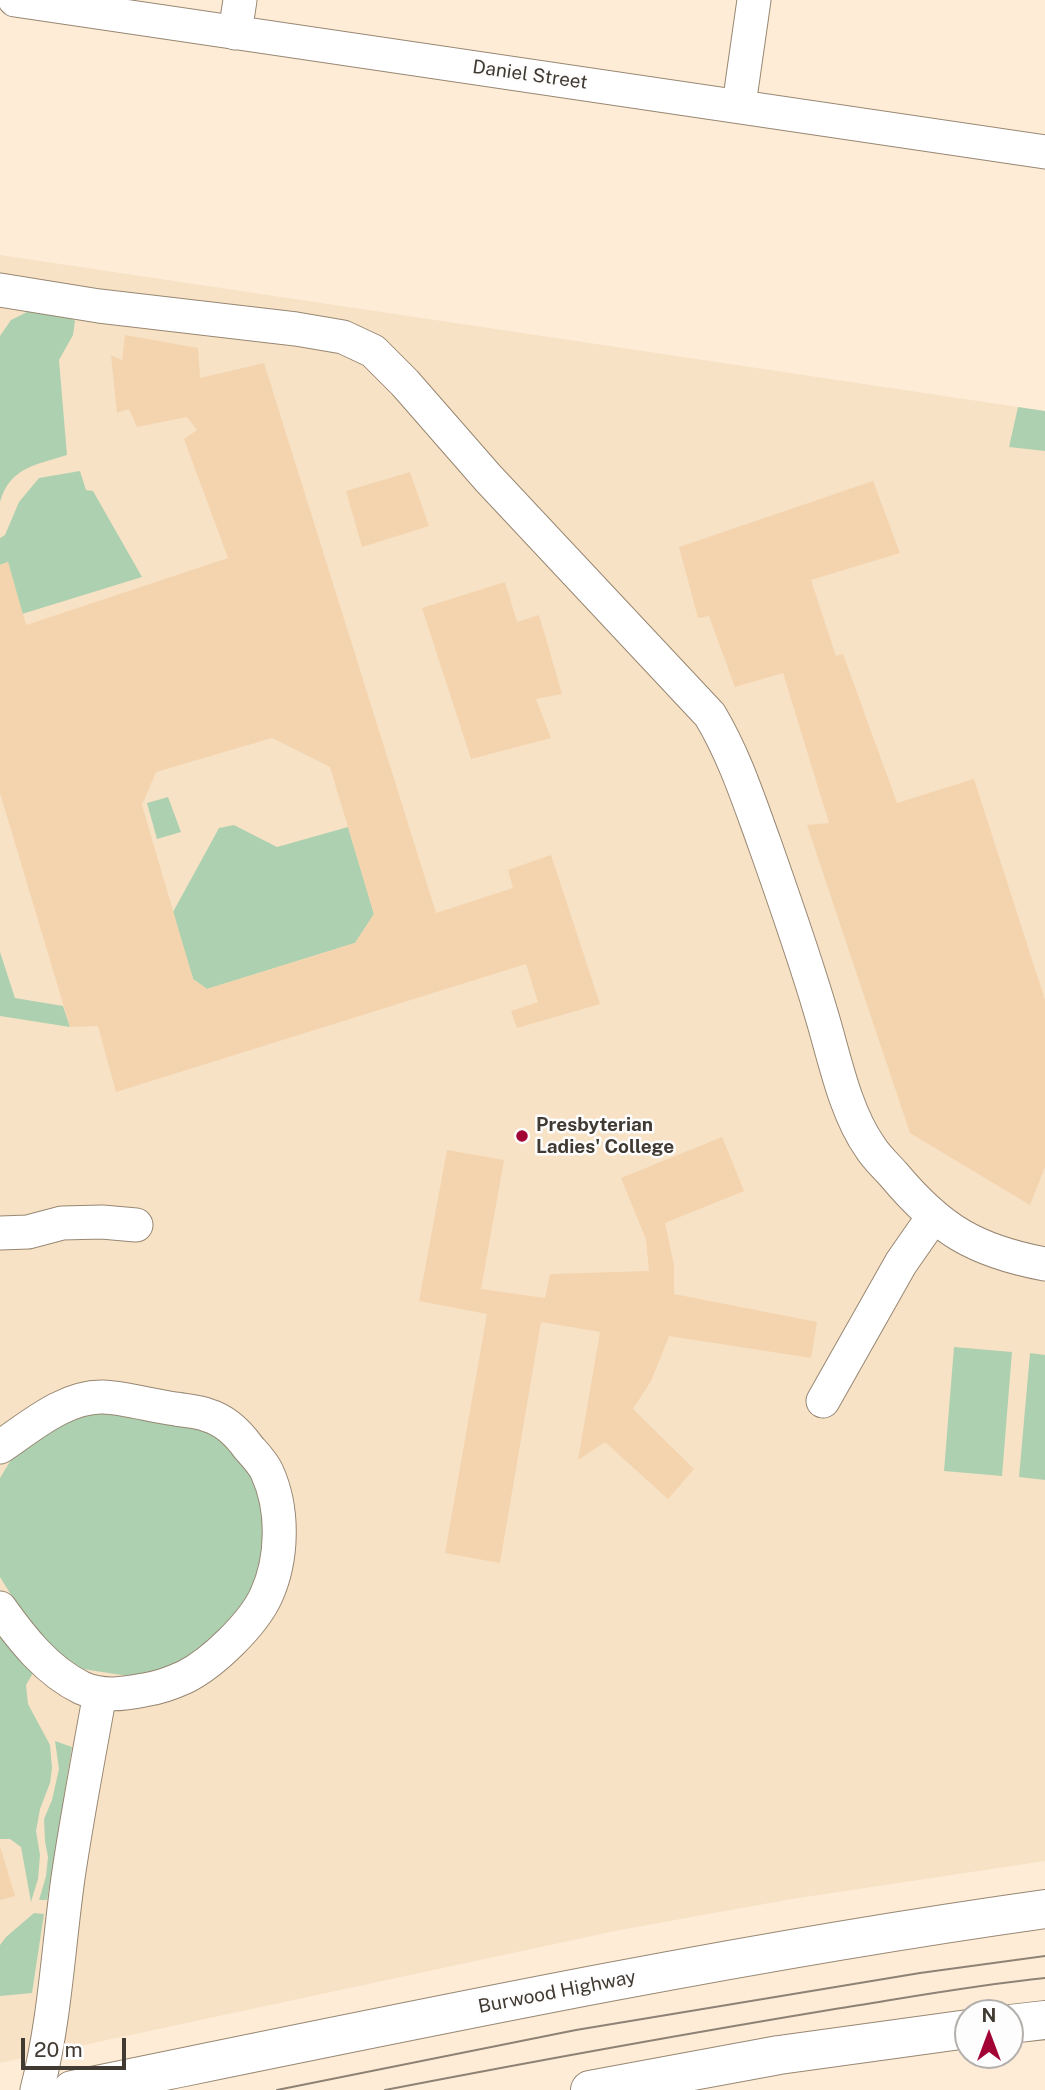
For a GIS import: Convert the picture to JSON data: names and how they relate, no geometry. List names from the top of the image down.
{
  "streets": {
    "highway": ["Burwood Highway"],
    "street": ["Daniel Street"]
  },
  "places": ["Presbyterian Ladies' College"],
  "scale_bar": "20 m",
  "north": "top"
}
